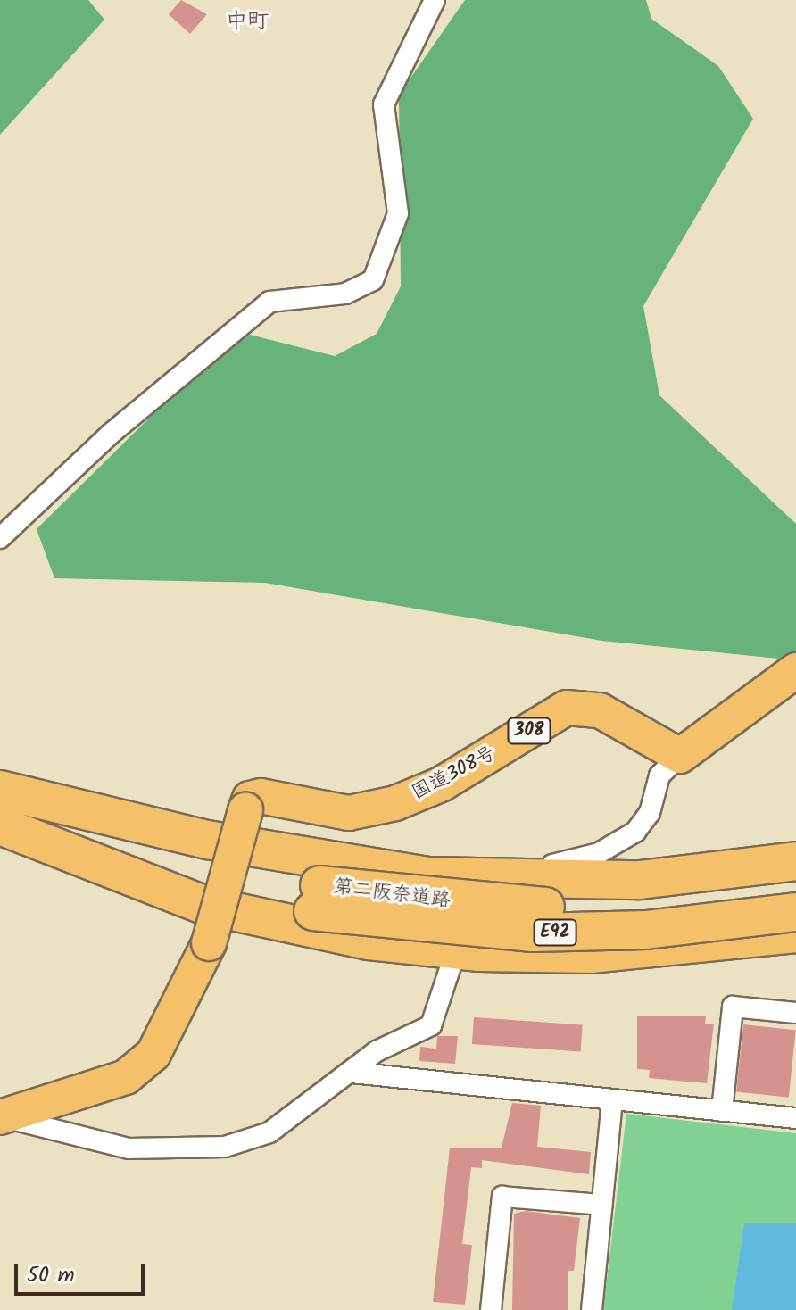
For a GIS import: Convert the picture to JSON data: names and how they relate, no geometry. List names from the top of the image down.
{
  "streets": {
    "highway": [
      "308",
      "国道308号",
      "第二阪奈道路",
      "E92"
    ]
  },
  "districts": ["中町"],
  "scale_bar": "50 m"
}
